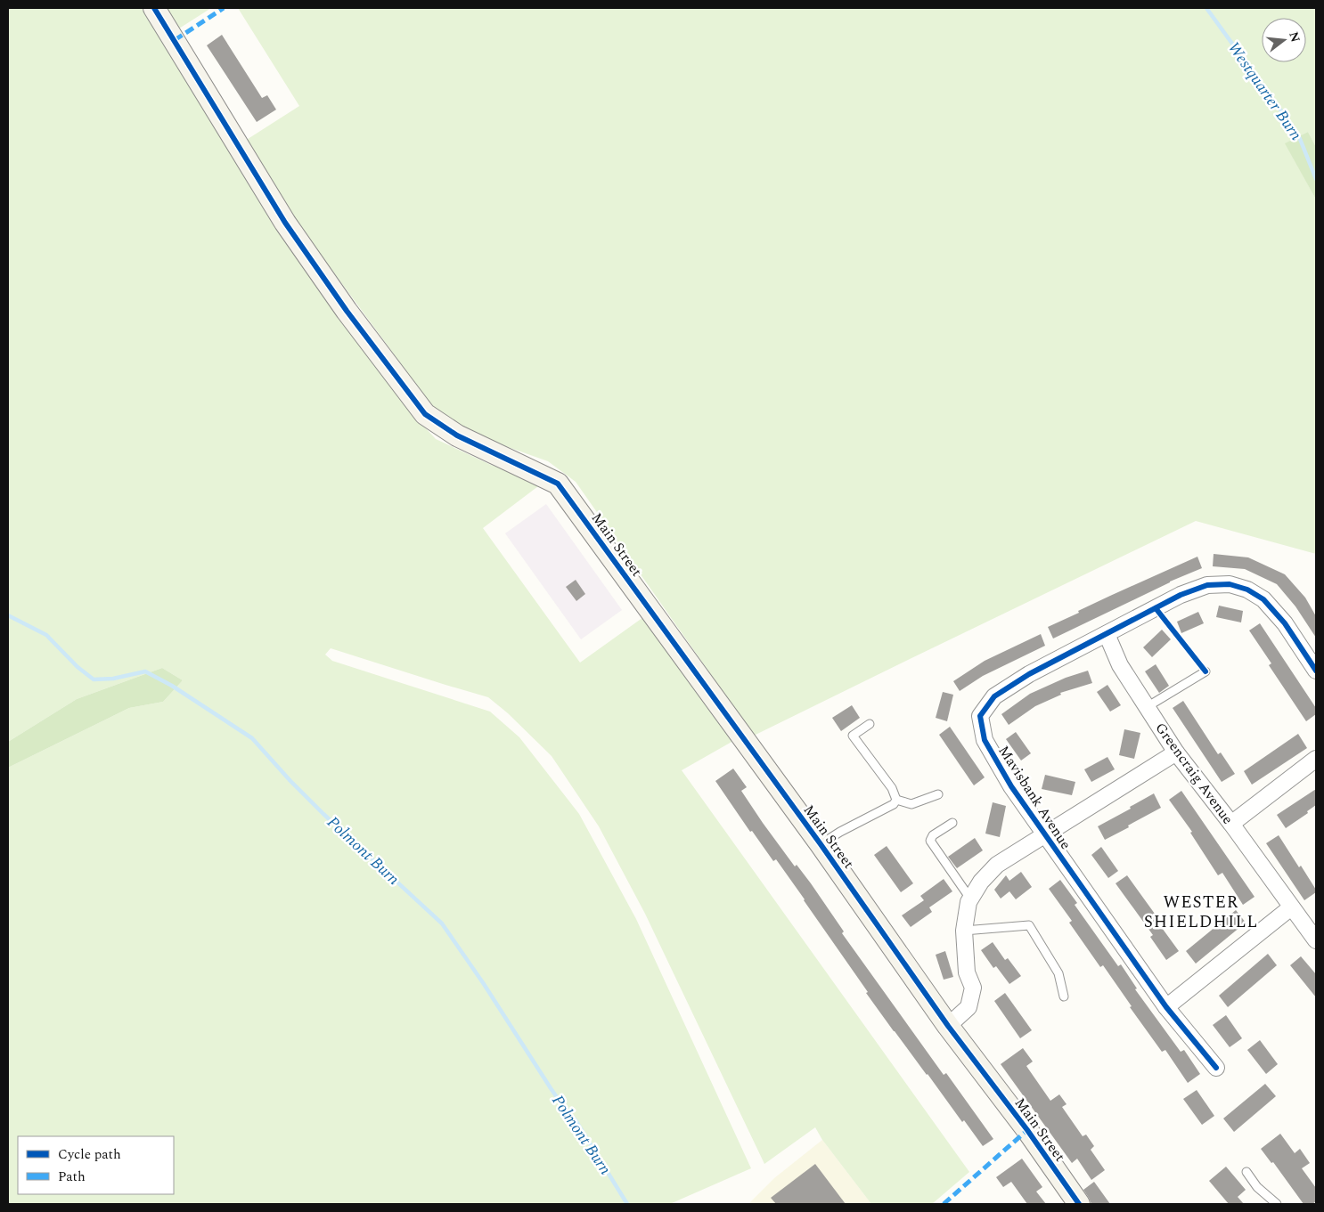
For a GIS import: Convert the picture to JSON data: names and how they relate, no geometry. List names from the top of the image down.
{
  "streets": {
    "street": ["Main Street", "Greencraig Avenue", "Mavisbank Avenue"]
  },
  "crossings": [
    ["Greencraig Avenue", "Mavisbank Avenue"]
  ],
  "districts": ["WESTER SHIELDHILL"],
  "water": ["Westquarter Burn", "Polmont Burn"],
  "legend": ["Cycle path", "Path"],
  "north": "right"
}
